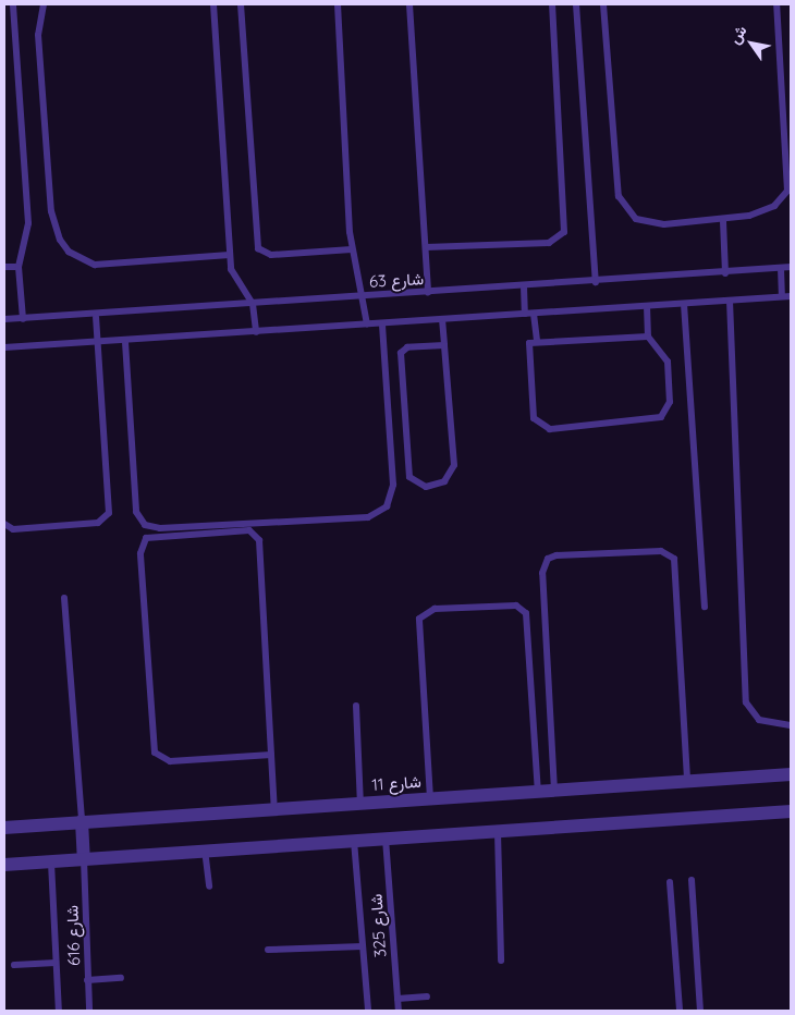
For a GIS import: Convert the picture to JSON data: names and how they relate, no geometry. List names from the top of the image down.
{
  "streets": {
    "street": ["شارع 11"],
    "lane": ["شارع 63", "شارع 325", "شارع 616"]
  },
  "north": "top left"
}
